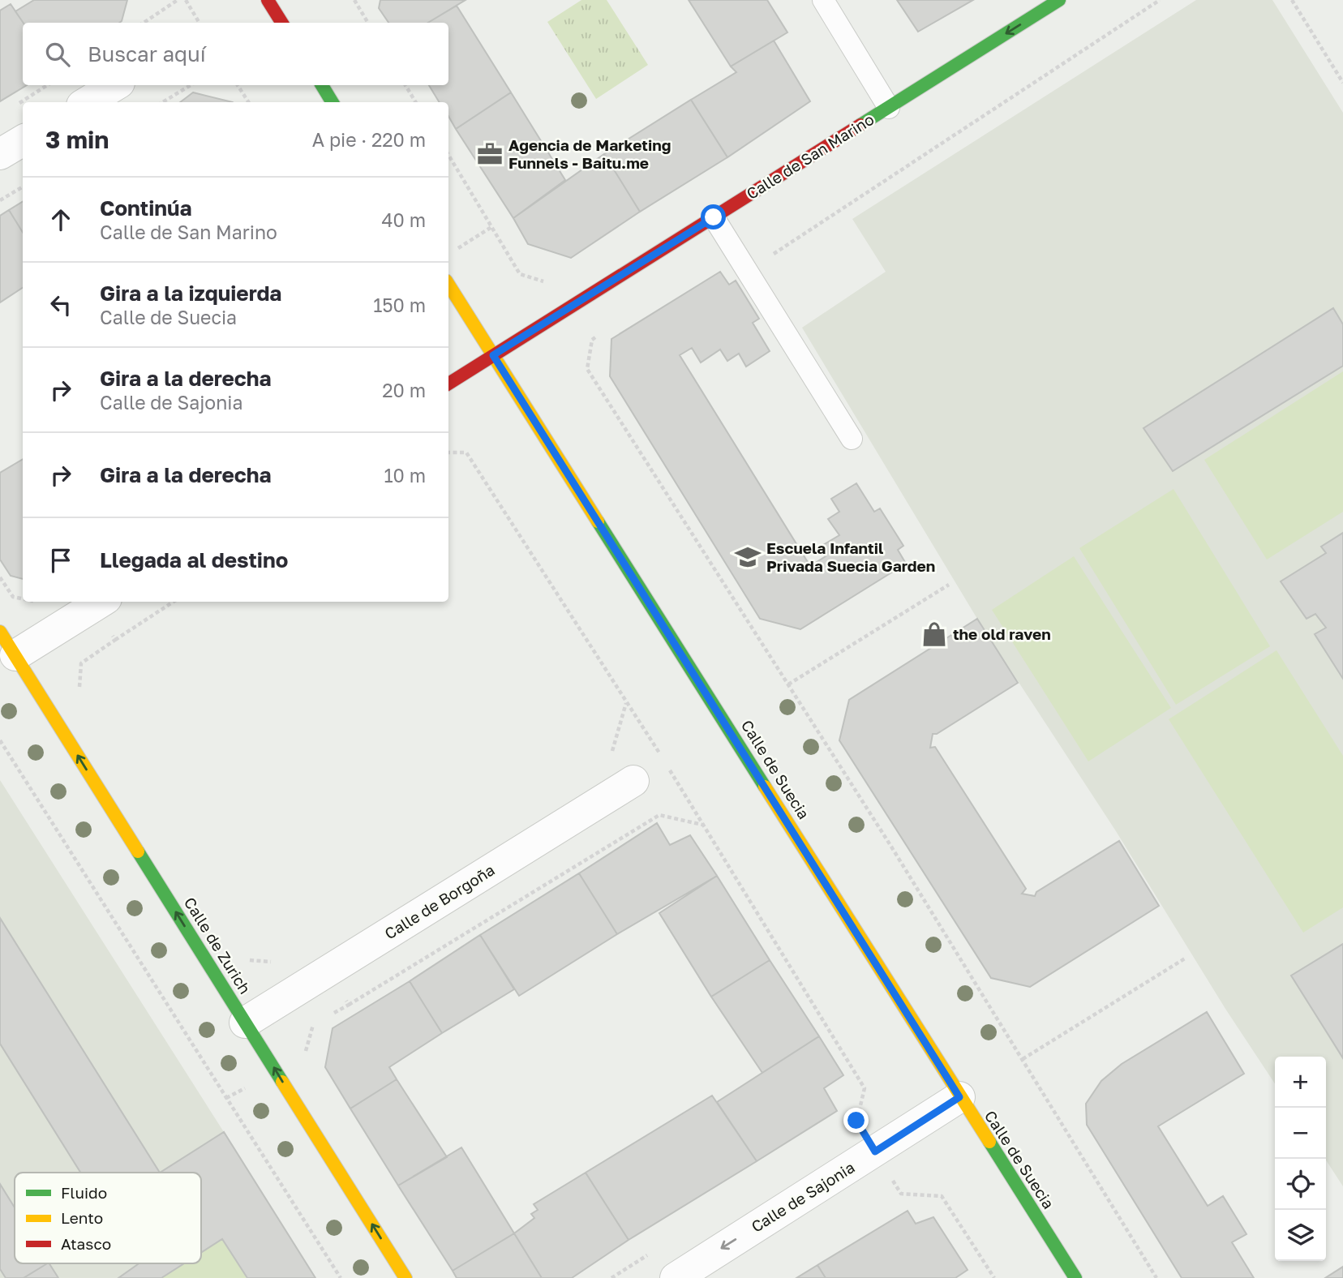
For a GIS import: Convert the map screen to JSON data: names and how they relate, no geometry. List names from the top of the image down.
{
  "streets": {
    "street": [
      "Calle de San Marino",
      "Calle de Suecia",
      "Calle de Borgoña",
      "Calle de Zurich",
      "Calle de Sajonia"
    ]
  },
  "crossings": [
    ["Calle de San Marino", "Calle de Suecia"],
    ["Calle de Suecia", "Calle de Sajonia"],
    ["Calle de Borgoña", "Calle de Zurich"]
  ],
  "one_way": ["Calle de Zurich", "Calle de Sajonia"],
  "places": {
    "office": ["Agencia de Marketing Funnels - Baitu.me"],
    "school or university": ["Escuela Infantil Privada Suecia Garden"],
    "shop": ["the old raven"]
  },
  "legend": ["Fluido", "Lento", "Atasco"],
  "page": {
    "search": "Buscar aquí",
    "heading": ["3 min", "A pie · 220 m"],
    "list": [
      ["Continúa", "Calle de San Marino", "40 m"],
      ["Gira a la izquierda", "Calle de Suecia", "150 m"],
      ["Gira a la derecha", "Calle de Sajonia", "20 m"],
      ["Gira a la derecha", "10 m"],
      "Llegada al destino"
    ],
    "map_buttons": ["+", "−"]
  }
}
